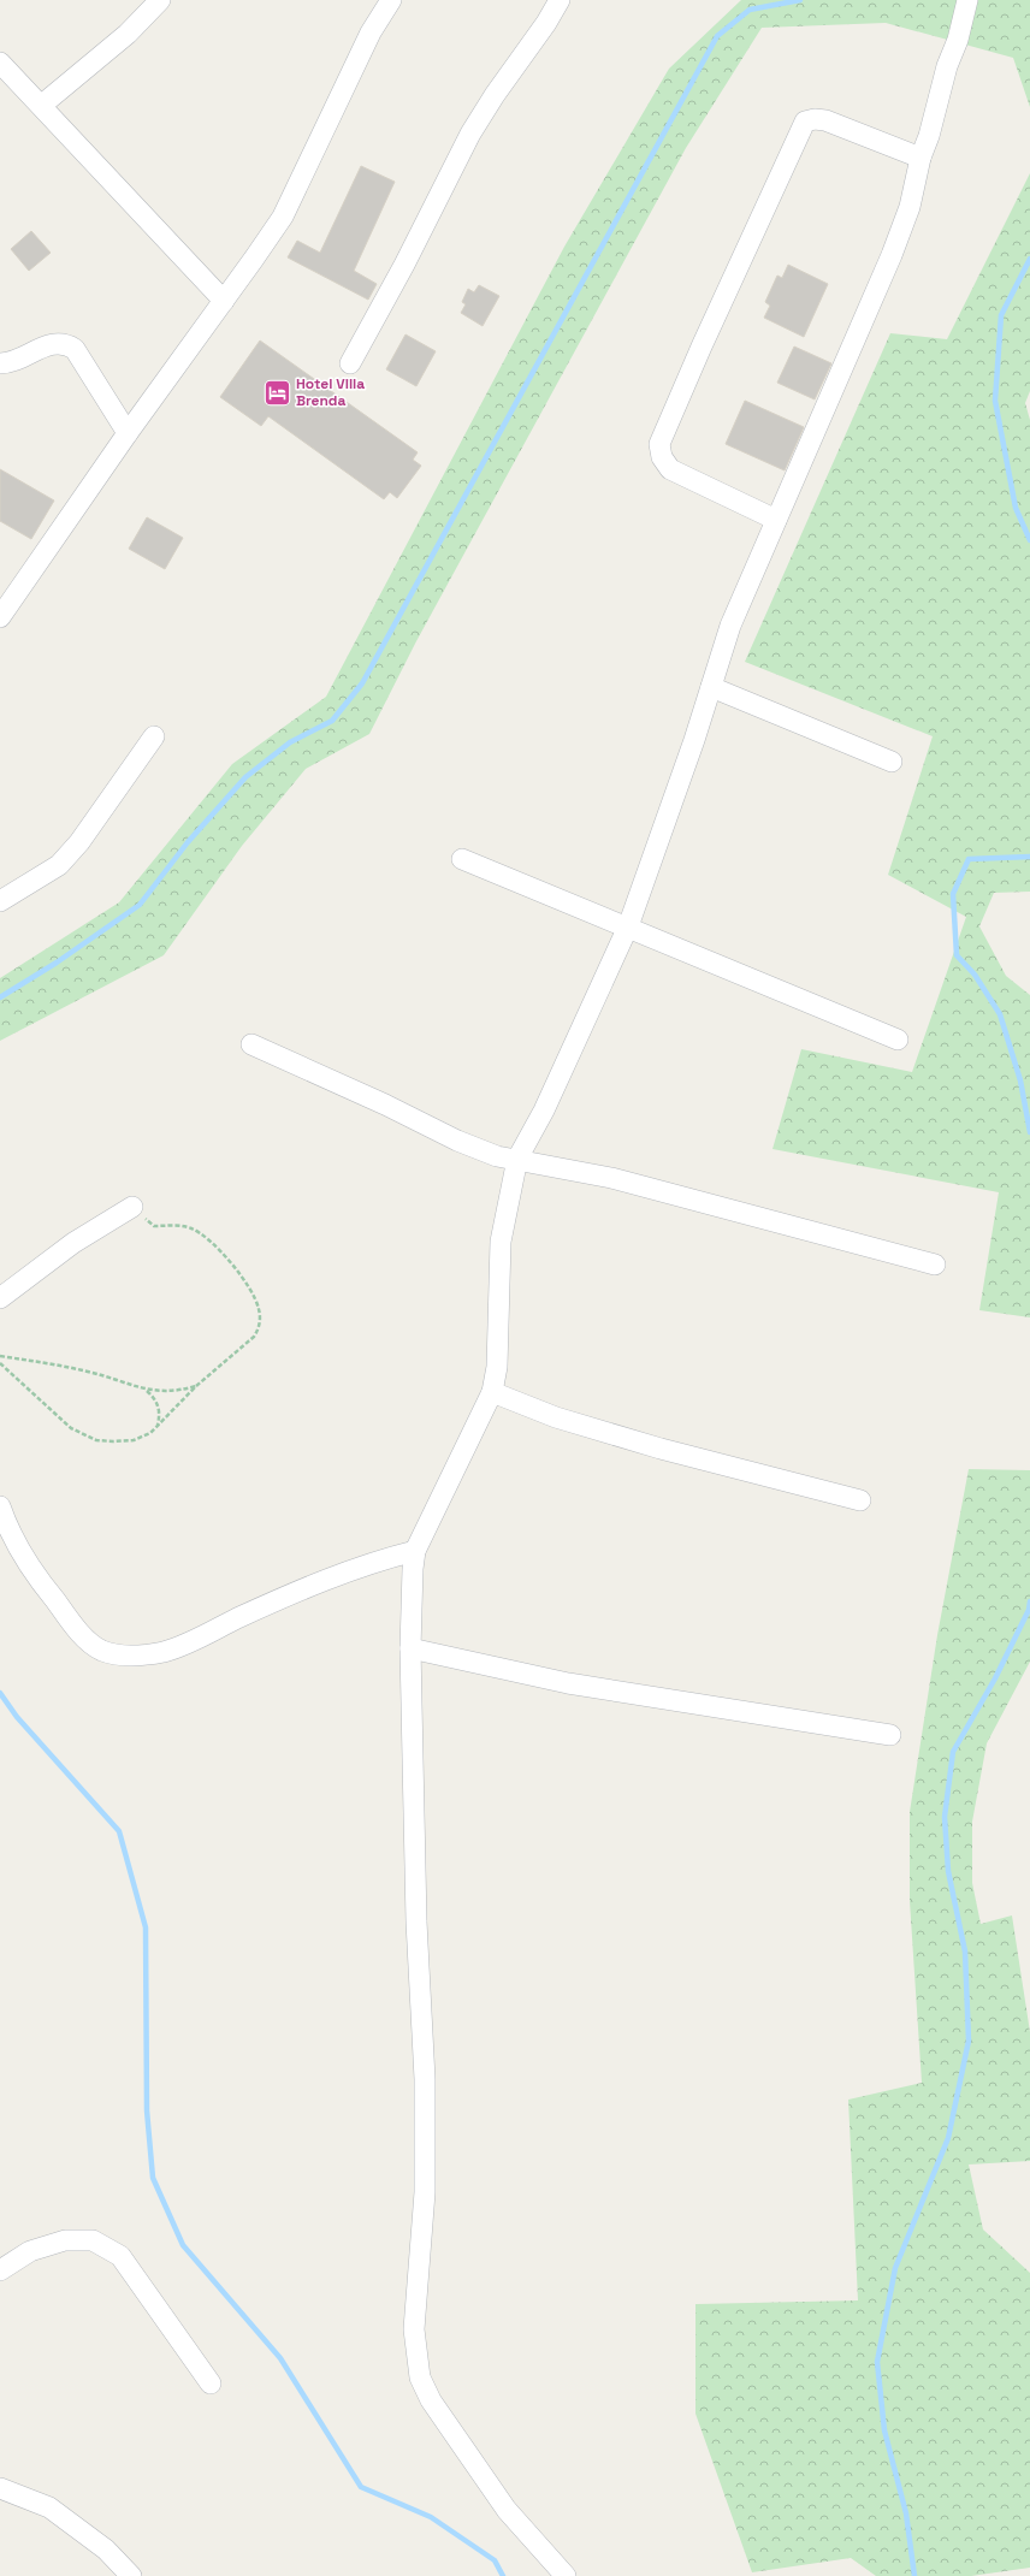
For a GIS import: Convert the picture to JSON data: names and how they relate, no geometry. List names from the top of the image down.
{
  "places": {
    "hotel": ["Hotel Villa Brenda"]
  }
}
